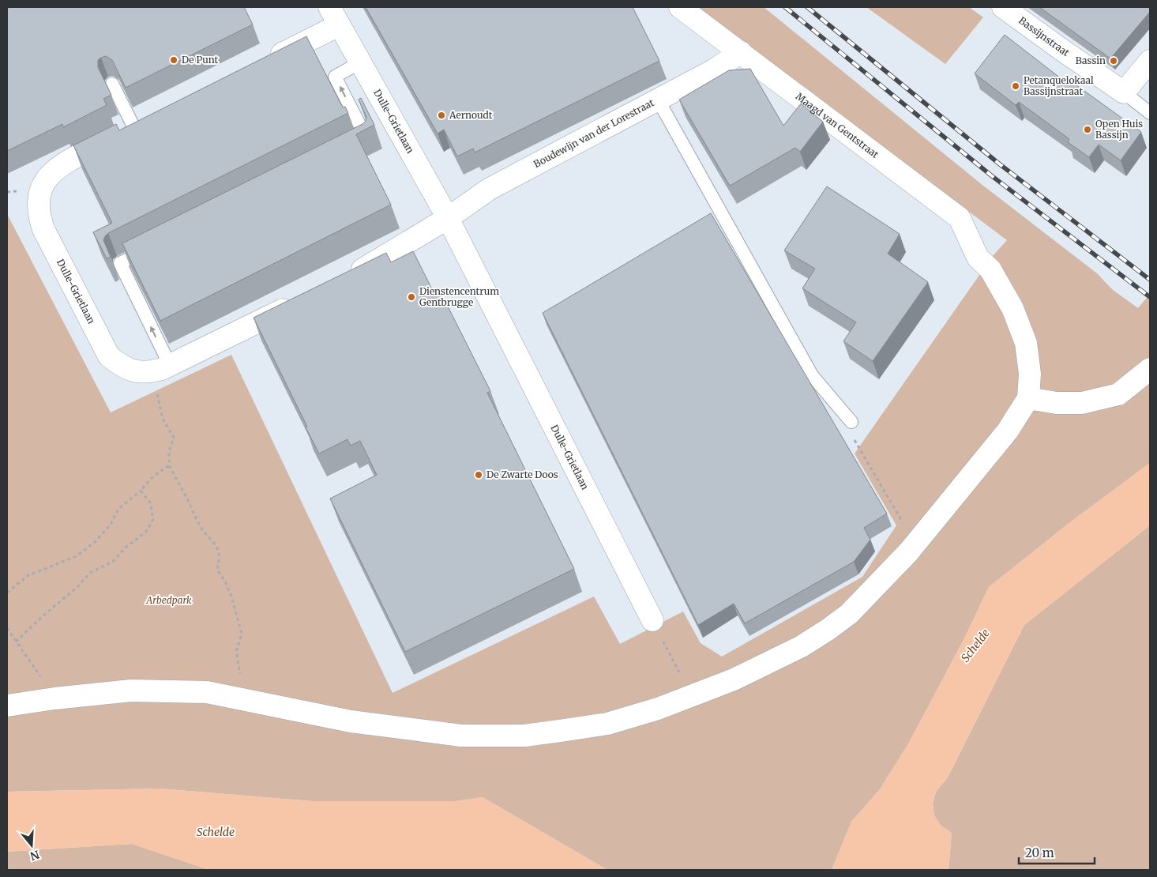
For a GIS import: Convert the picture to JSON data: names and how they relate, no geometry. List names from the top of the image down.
{
  "streets": {
    "street": [
      "Bassijnstraat",
      "Dulle-Grietlaan",
      "Maagd van Gentstraat",
      "Boudewijn van der Lorestraat"
    ]
  },
  "crossings": [
    ["Dulle-Grietlaan", "Boudewijn van der Lorestraat"],
    ["Maagd van Gentstraat", "Boudewijn van der Lorestraat"]
  ],
  "water": ["Schelde"],
  "parks": ["Arbedpark"],
  "places": [
    "De Punt",
    "Bassin",
    "Petanquelokaal Bassijnstraat",
    "Aernoudt",
    "Open Huis Bassijn",
    "Dienstencentrum Gentbrugge",
    "De Zwarte Doos"
  ],
  "scale_bar": "20 m",
  "north": "bottom"
}
